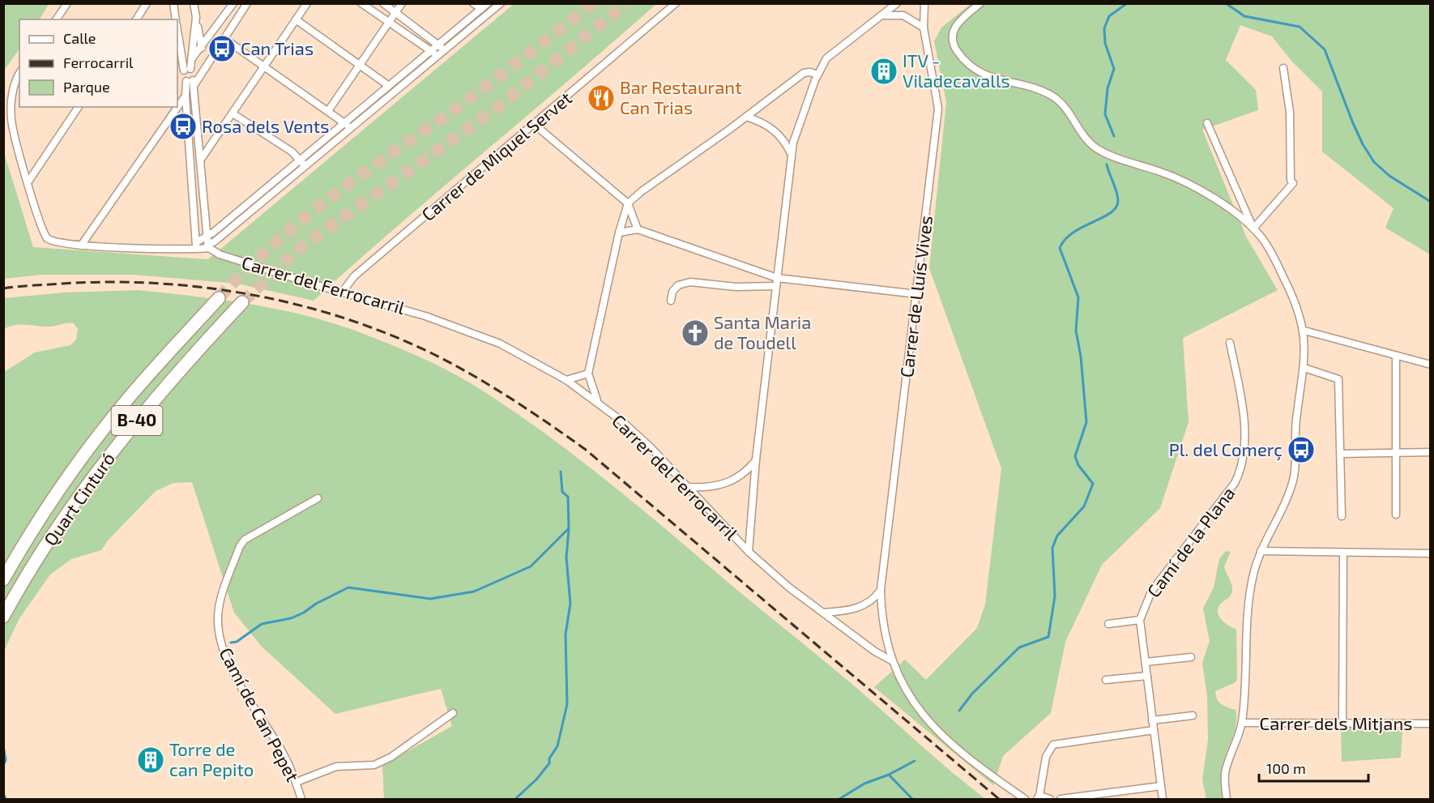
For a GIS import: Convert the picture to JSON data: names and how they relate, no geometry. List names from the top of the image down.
{
  "streets": {
    "highway": ["B-40", "Quart Cinturó"],
    "street": [
      "Carrer de Miquel Servet",
      "Carrer del Ferrocarril",
      "Carrer de Lluís Vives",
      "Camí de la Plana",
      "Camí de Can Pepet",
      "Carrer dels Mitjans"
    ]
  },
  "crossings": [
    ["Carrer de Miquel Servet", "Carrer del Ferrocarril"],
    ["Carrer del Ferrocarril", "Carrer de Lluís Vives"]
  ],
  "places": {
    "bus stop": ["Can Trias", "Rosa dels Vents", "Pl. del Comerç"],
    "building": ["ITV - Viladecavalls", "Torre de can Pepito"],
    "restaurant": ["Bar Restaurant Can Trias"],
    "church": ["Santa Maria de Toudell"]
  },
  "legend": ["Calle", "Ferrocarril", "Parque"],
  "scale_bar": "100 m"
}
